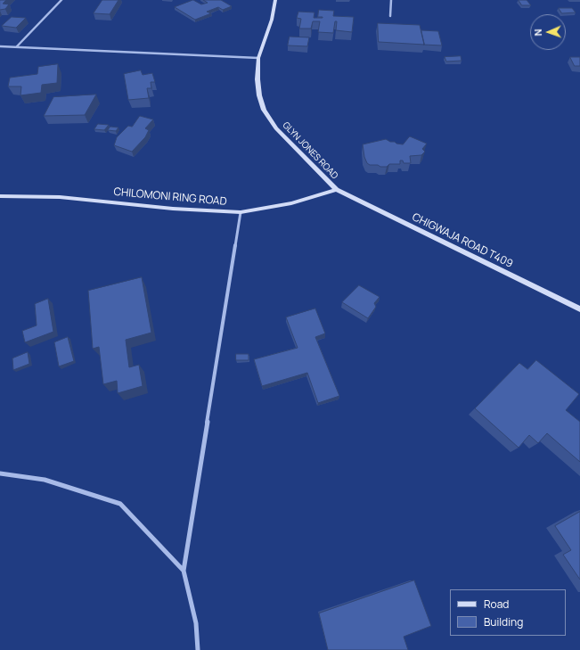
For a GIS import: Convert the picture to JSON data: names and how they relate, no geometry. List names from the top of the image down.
{
  "streets": {
    "street": ["GLYN JONES ROAD", "CHILOMONI RING ROAD", "CHIGWAJA ROAD T409"]
  },
  "crossings": [
    ["GLYN JONES ROAD", "CHILOMONI RING ROAD"],
    ["GLYN JONES ROAD", "CHIGWAJA ROAD T409"],
    ["CHILOMONI RING ROAD", "CHIGWAJA ROAD T409"]
  ],
  "legend": ["Road", "Building"],
  "north": "left"
}
